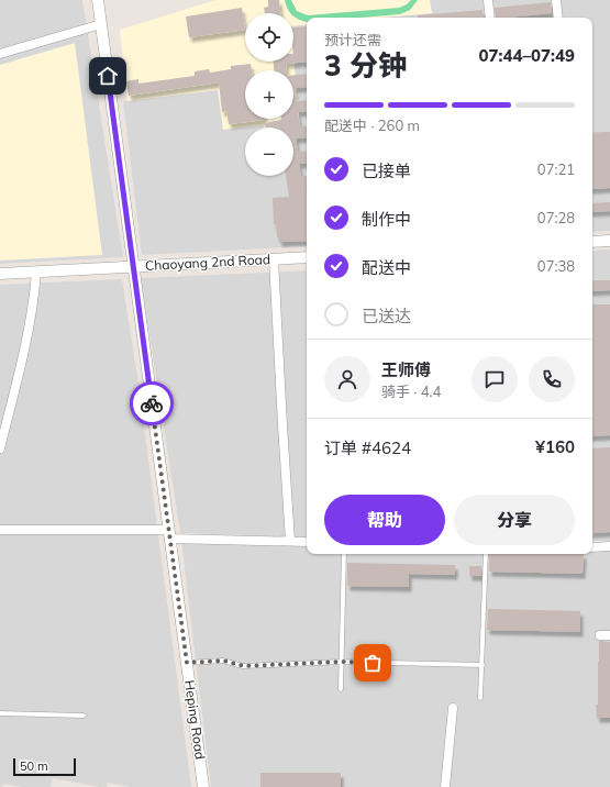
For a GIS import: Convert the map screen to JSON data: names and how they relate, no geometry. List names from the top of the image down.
{
  "streets": {
    "street": ["Chaoyang 2nd Road", "Heping Road"]
  },
  "crossings": [
    ["Chaoyang 2nd Road", "Heping Road"]
  ],
  "scale_bar": "50 m",
  "page": {
    "map_buttons": ["+", "−"],
    "heading": ["3 分钟", "预计还需", "07:44–07:49"],
    "panel": [
      "王师傅",
      "骑手 · 4.4",
      "订单 #4624",
      "¥160"
    ],
    "bar": "配送中 · 260 m",
    "list": [
      ["已接单", "07:21"],
      ["制作中", "07:28"],
      ["配送中", "07:38"],
      "已送达"
    ],
    "buttons": ["帮助", "分享"],
    "scale": "50 m"
  }
}
